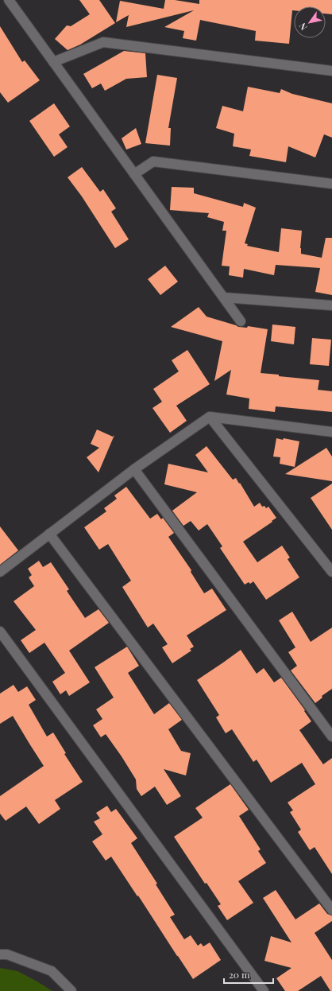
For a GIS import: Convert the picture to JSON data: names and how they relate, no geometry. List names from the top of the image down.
{
  "scale_bar": "20 m",
  "north": "bottom left"
}
